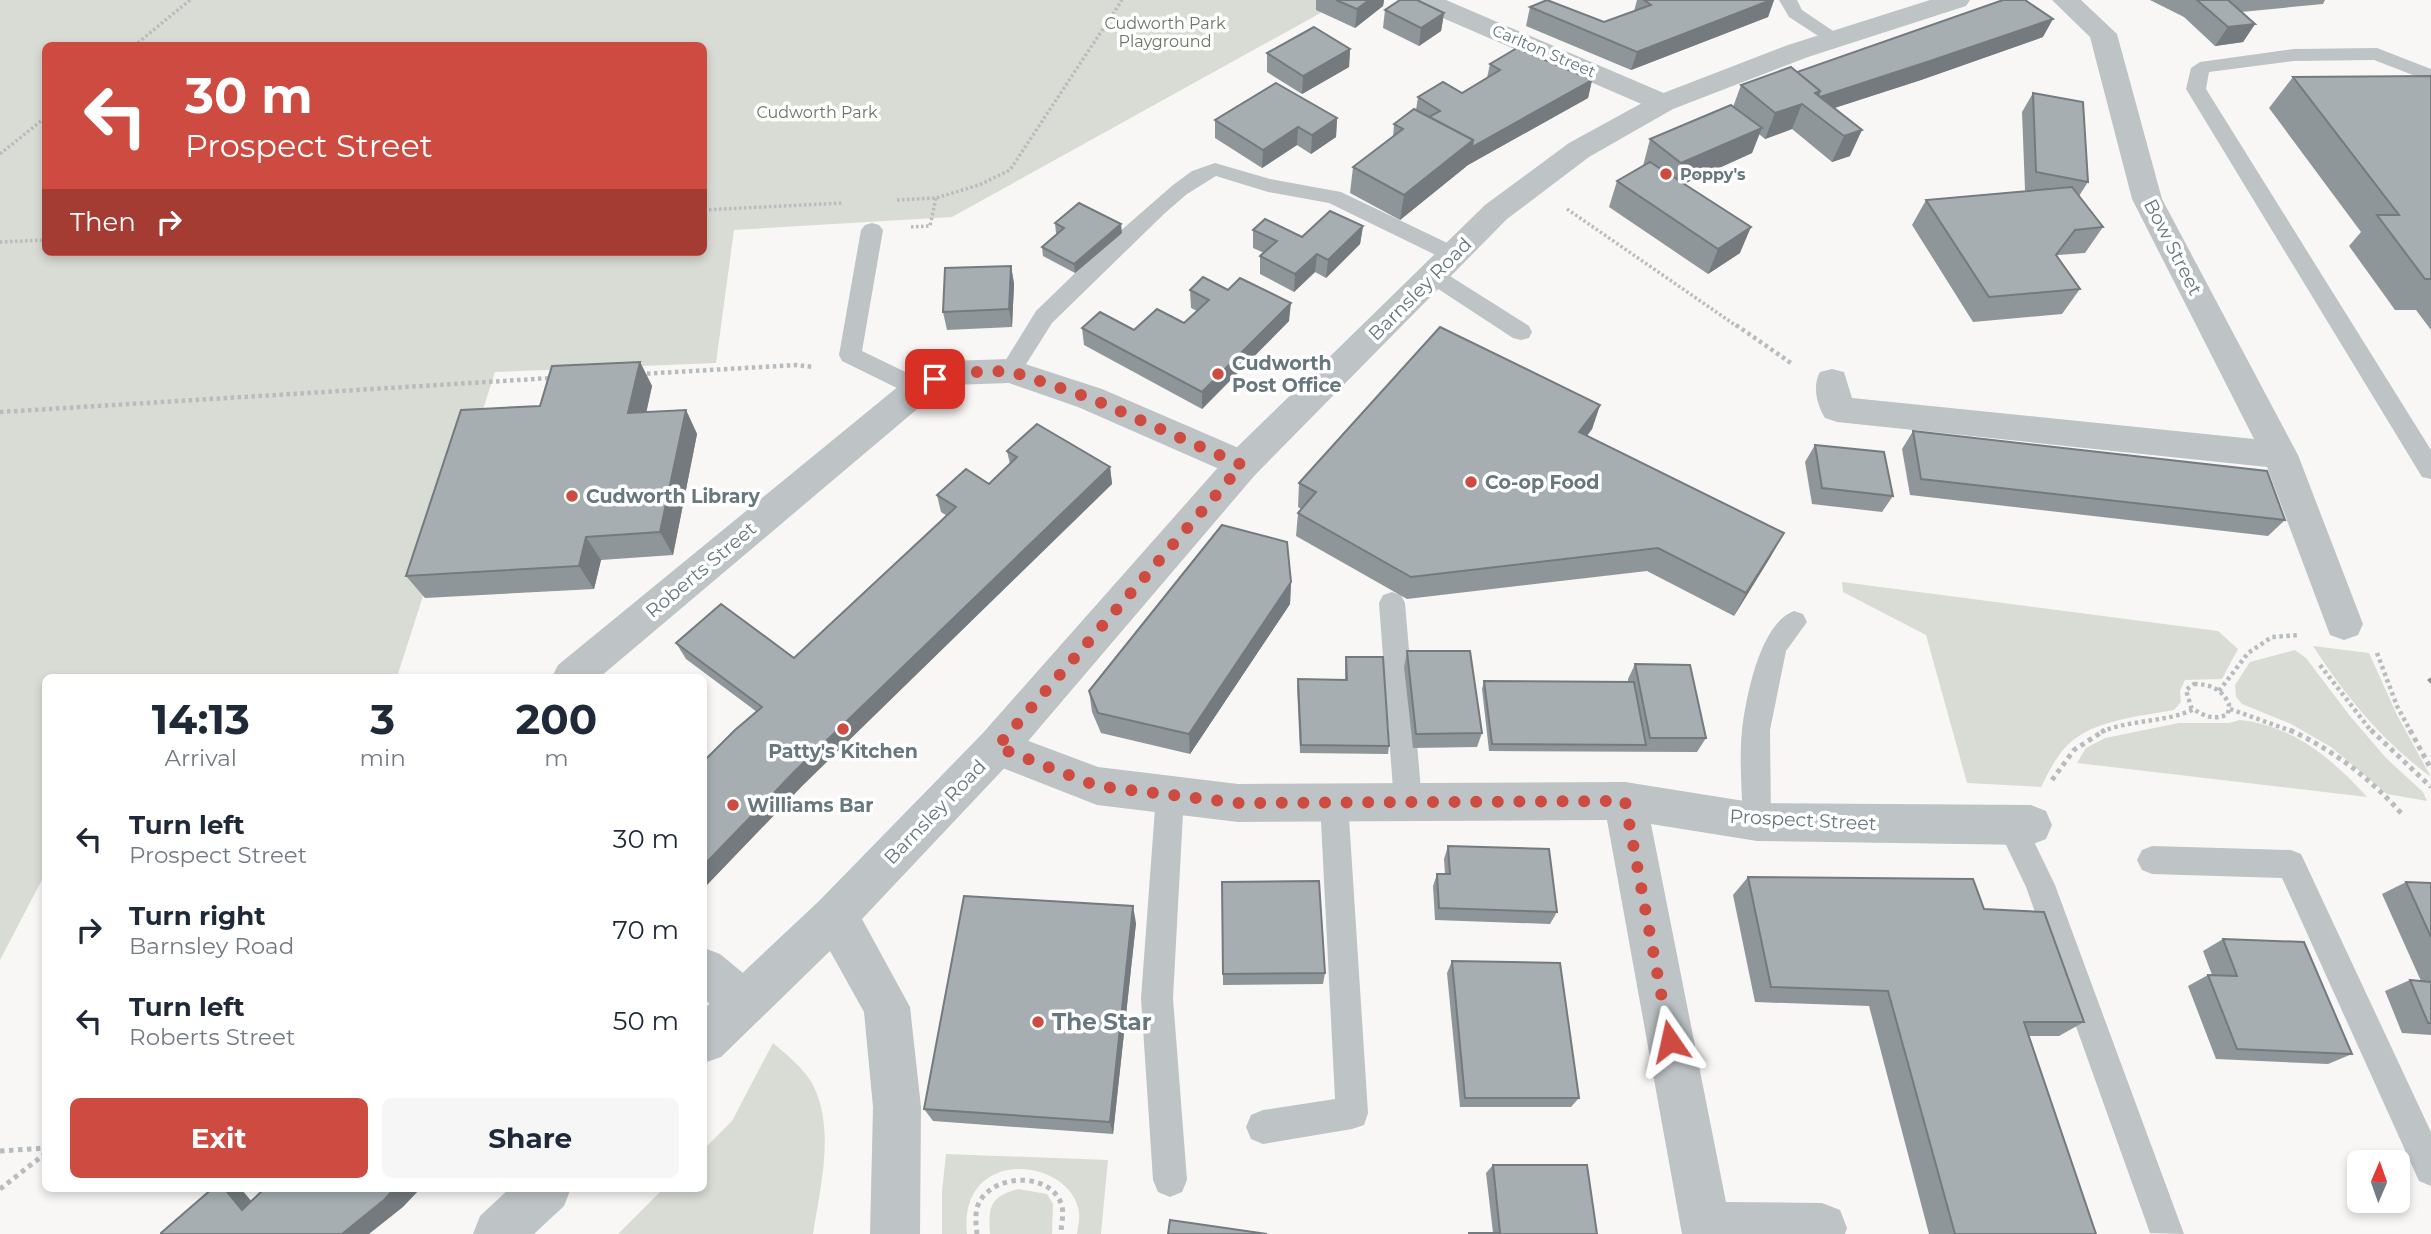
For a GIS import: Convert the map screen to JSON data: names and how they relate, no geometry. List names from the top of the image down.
{
  "streets": {
    "street": [
      "Carlton Street",
      "Bow Street",
      "Barnsley Road",
      "Roberts Street",
      "Prospect Street"
    ]
  },
  "crossings": [
    ["Carlton Street", "Barnsley Road"],
    ["Barnsley Road", "Roberts Street"],
    ["Barnsley Road", "Prospect Street"]
  ],
  "parks": ["Cudworth Park Playground", "Cudworth Park"],
  "places": [
    "Poppy's",
    "Cudworth Post Office",
    "Co-op Food",
    "Cudworth Library",
    "Patty's Kitchen",
    "Williams Bar",
    "The Star"
  ],
  "north": "top",
  "page": {
    "turn": ["30 m", "Prospect Street"],
    "then": "Then",
    "eta": [
      "14:13",
      "Arrival",
      "3",
      "min",
      "200",
      "m"
    ],
    "list": [
      {
        "name": "Turn left",
        "note": "Prospect Street",
        "value": "30 m"
      },
      {
        "name": "Turn right",
        "note": "Barnsley Road",
        "value": "70 m"
      },
      {
        "name": "Turn left",
        "note": "Roberts Street",
        "value": "50 m"
      }
    ],
    "buttons": ["Exit", "Share"]
  }
}
